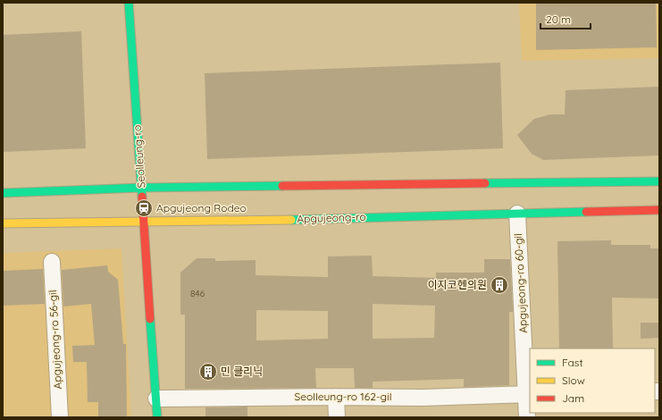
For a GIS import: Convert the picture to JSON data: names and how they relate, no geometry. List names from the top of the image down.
{
  "streets": {
    "main road": ["Seolleung-ro", "Apgujeong-ro"],
    "street": ["Apgujeong-ro 60-gil", "Apgujeong-ro 56-gil", "Seolleung-ro 162-gil"]
  },
  "crossings": [
    ["Seolleung-ro", "Apgujeong-ro"],
    ["Seolleung-ro", "Seolleung-ro 162-gil"],
    ["Apgujeong-ro", "Apgujeong-ro 60-gil"],
    ["Apgujeong-ro 60-gil", "Seolleung-ro 162-gil"]
  ],
  "places": {
    "station": ["Apgujeong Rodeo"],
    "building": ["이지코헨의원", "민 클리닉"]
  },
  "house_numbers": ["846"],
  "legend": ["Fast", "Slow", "Jam"],
  "scale_bar": "20 m"
}
